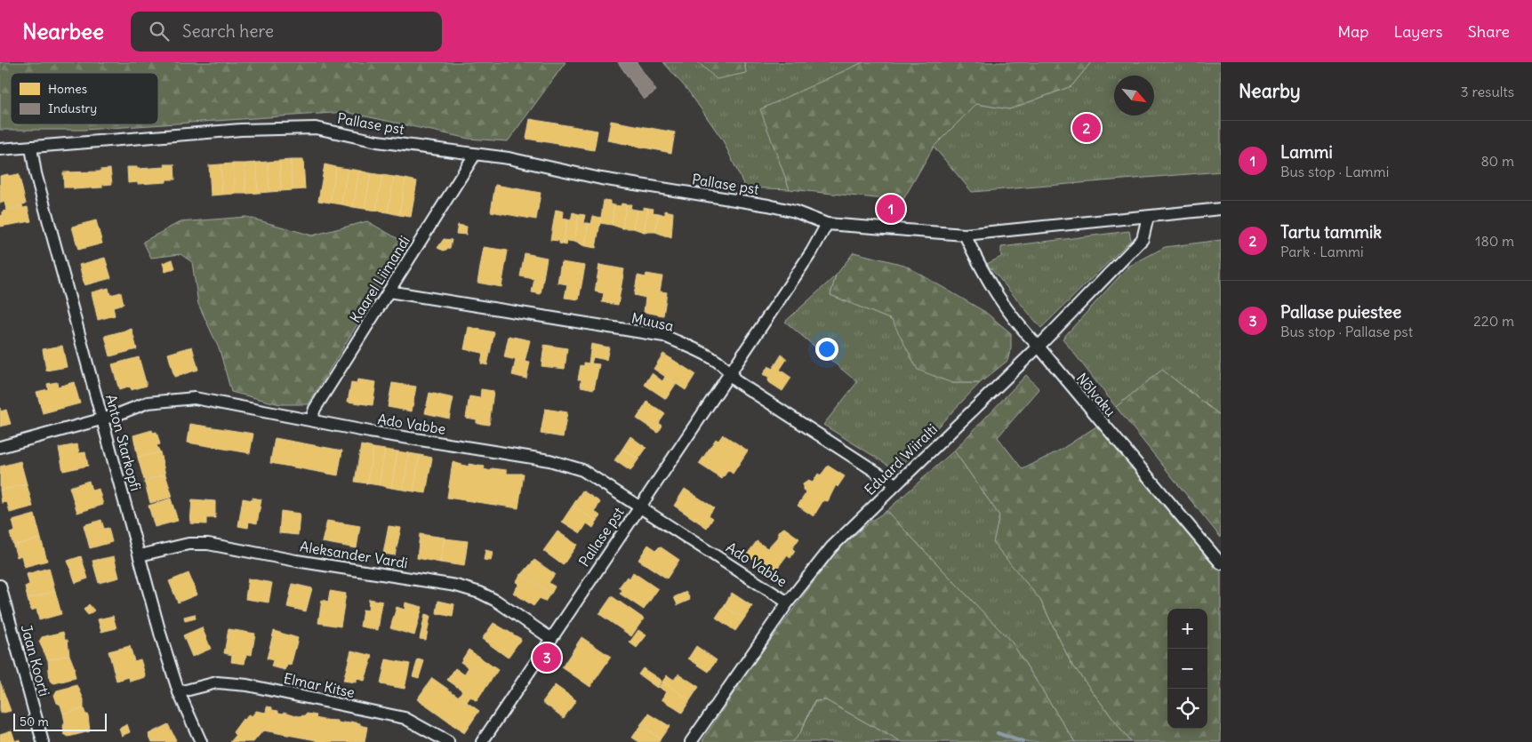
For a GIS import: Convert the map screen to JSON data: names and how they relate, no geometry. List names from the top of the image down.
{
  "streets": {
    "street": [
      "Pallase pst",
      "Kaarel Liimandi",
      "Muusa",
      "Nõlvaku",
      "Ado Vabbe",
      "Anton Starkopfi",
      "Eduard Wiiralti",
      "Aleksander Vardi",
      "Jaan Koorti",
      "Elmar Kitse"
    ]
  },
  "crossings": [
    ["Pallase pst", "Kaarel Liimandi"],
    ["Pallase pst", "Muusa"],
    ["Pallase pst", "Ado Vabbe"],
    ["Pallase pst", "Anton Starkopfi"],
    ["Pallase pst", "Aleksander Vardi"],
    ["Kaarel Liimandi", "Muusa"],
    ["Kaarel Liimandi", "Ado Vabbe"],
    ["Muusa", "Eduard Wiiralti"],
    ["Nõlvaku", "Eduard Wiiralti"],
    ["Ado Vabbe", "Anton Starkopfi"],
    ["Ado Vabbe", "Eduard Wiiralti"],
    ["Anton Starkopfi", "Aleksander Vardi"],
    ["Anton Starkopfi", "Elmar Kitse"]
  ],
  "legend": ["Homes", "Industry"],
  "scale_bar": "50 m",
  "north": "bottom right",
  "page": {
    "header": "Nearbee",
    "search": "Search here",
    "nav": ["Map", "Layers", "Share"],
    "heading": ["Nearby", "3 results"],
    "pins": ["2", "1", "3"],
    "list": [
      {
        "mark": "1",
        "name": "Lammi",
        "note": "Bus stop · Lammi",
        "value": "80 m"
      },
      {
        "mark": "2",
        "name": "Tartu tammik",
        "note": "Park · Lammi",
        "value": "180 m"
      },
      {
        "mark": "3",
        "name": "Pallase puiestee",
        "note": "Bus stop · Pallase pst",
        "value": "220 m"
      }
    ],
    "map_buttons": ["+", "−"],
    "scale": "50 m"
  }
}
